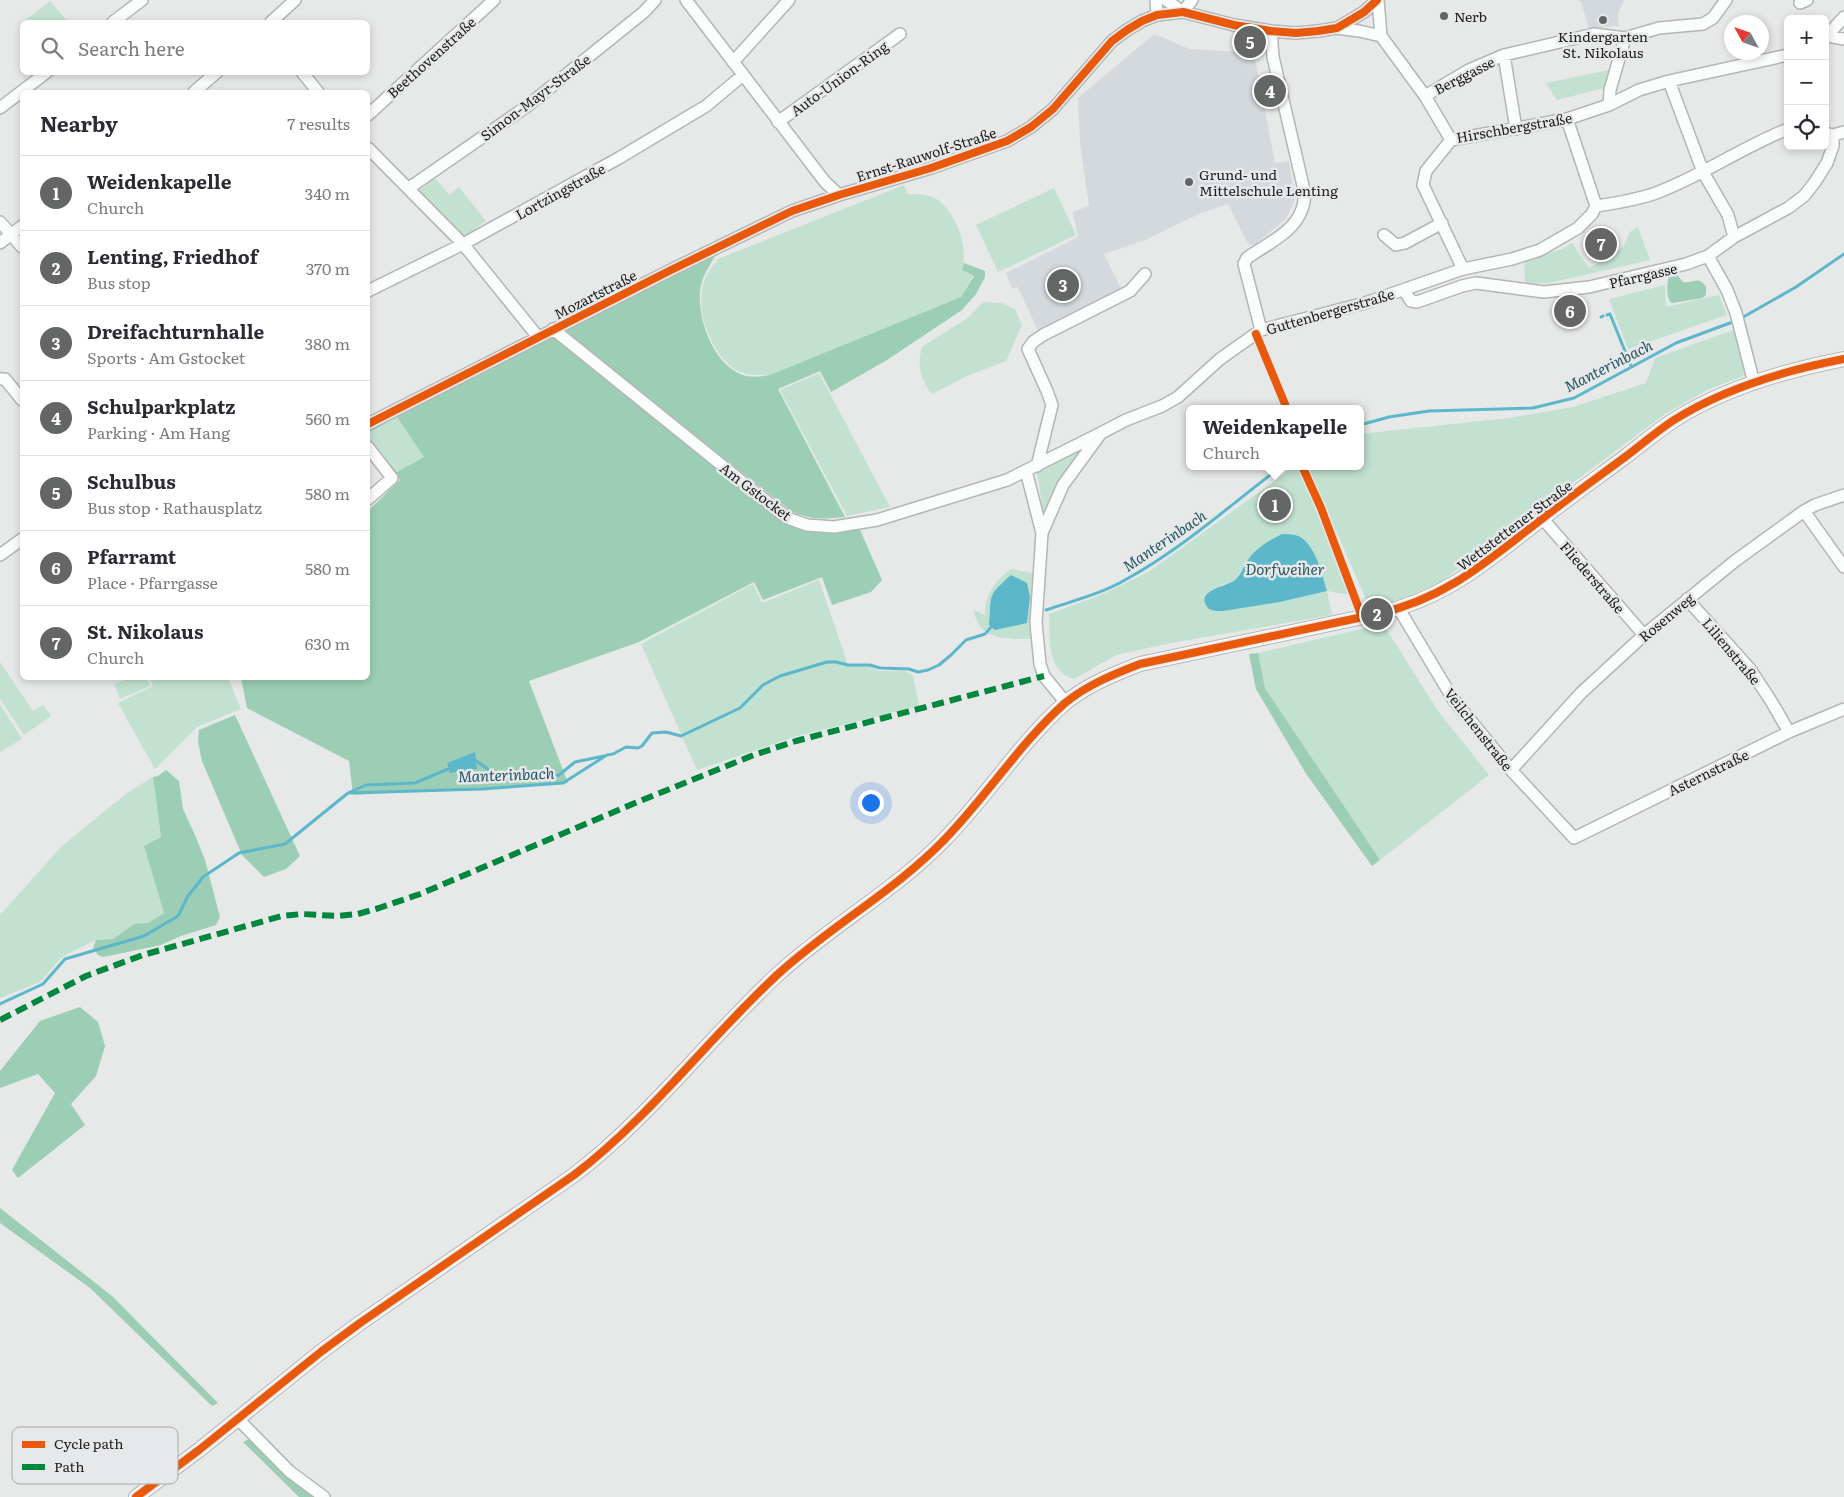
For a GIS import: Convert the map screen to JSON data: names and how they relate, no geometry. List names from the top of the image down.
{
  "streets": {
    "street": [
      "Beethovenstraße",
      "Berggasse",
      "Auto-Union-Ring",
      "Simon-Mayr-Straße",
      "Hirschbergstraße",
      "Ernst-Rauwolf-Straße",
      "Lortzingstraße",
      "Pfarrgasse",
      "Mozartstraße",
      "Guttenbergerstraße",
      "Am Gstocket",
      "Wettstettener Straße",
      "Fliederstraße",
      "Rosenweg",
      "Lilienstraße",
      "Veilchenstraße",
      "Asternstraße"
    ]
  },
  "crossings": [
    ["Berggasse", "Hirschbergstraße"],
    ["Berggasse", "Guttenbergerstraße"],
    ["Auto-Union-Ring", "Ernst-Rauwolf-Straße"],
    ["Auto-Union-Ring", "Lortzingstraße"],
    ["Auto-Union-Ring", "Mozartstraße"],
    ["Hirschbergstraße", "Guttenbergerstraße"],
    ["Ernst-Rauwolf-Straße", "Mozartstraße"],
    ["Pfarrgasse", "Guttenbergerstraße"],
    ["Mozartstraße", "Am Gstocket"],
    ["Guttenbergerstraße", "Am Gstocket"],
    ["Guttenbergerstraße", "Wettstettener Straße"],
    ["Wettstettener Straße", "Fliederstraße"],
    ["Wettstettener Straße", "Veilchenstraße"],
    ["Fliederstraße", "Rosenweg"],
    ["Rosenweg", "Lilienstraße"],
    ["Rosenweg", "Veilchenstraße"],
    ["Lilienstraße", "Asternstraße"],
    ["Veilchenstraße", "Asternstraße"]
  ],
  "water": ["Manterinbach", "Dorfweiher"],
  "places": ["Nerb", "Kindergarten St. Nikolaus", "Grund- und Mittelschule Lenting"],
  "legend": ["Cycle path", "Path"],
  "north": "top left",
  "page": {
    "map_buttons": ["+", "−"],
    "search": "Search here",
    "pins": [
      "5",
      "4",
      "7",
      "3",
      "6",
      "1",
      "2"
    ],
    "heading": ["Nearby", "7 results"],
    "list": [
      {
        "mark": "1",
        "name": "Weidenkapelle",
        "note": "Church",
        "value": "340 m"
      },
      {
        "mark": "2",
        "name": "Lenting, Friedhof",
        "note": "Bus stop",
        "value": "370 m"
      },
      {
        "mark": "3",
        "name": "Dreifachturnhalle",
        "note": "Sports · Am Gstocket",
        "value": "380 m"
      },
      {
        "mark": "4",
        "name": "Schulparkplatz",
        "note": "Parking · Am Hang",
        "value": "560 m"
      },
      {
        "mark": "5",
        "name": "Schulbus",
        "note": "Bus stop · Rathausplatz",
        "value": "580 m"
      },
      {
        "mark": "6",
        "name": "Pfarramt",
        "note": "Place · Pfarrgasse",
        "value": "580 m"
      },
      {
        "mark": "7",
        "name": "St. Nikolaus",
        "note": "Church",
        "value": "630 m"
      }
    ],
    "popup": ["Weidenkapelle", "Church"]
  }
}
